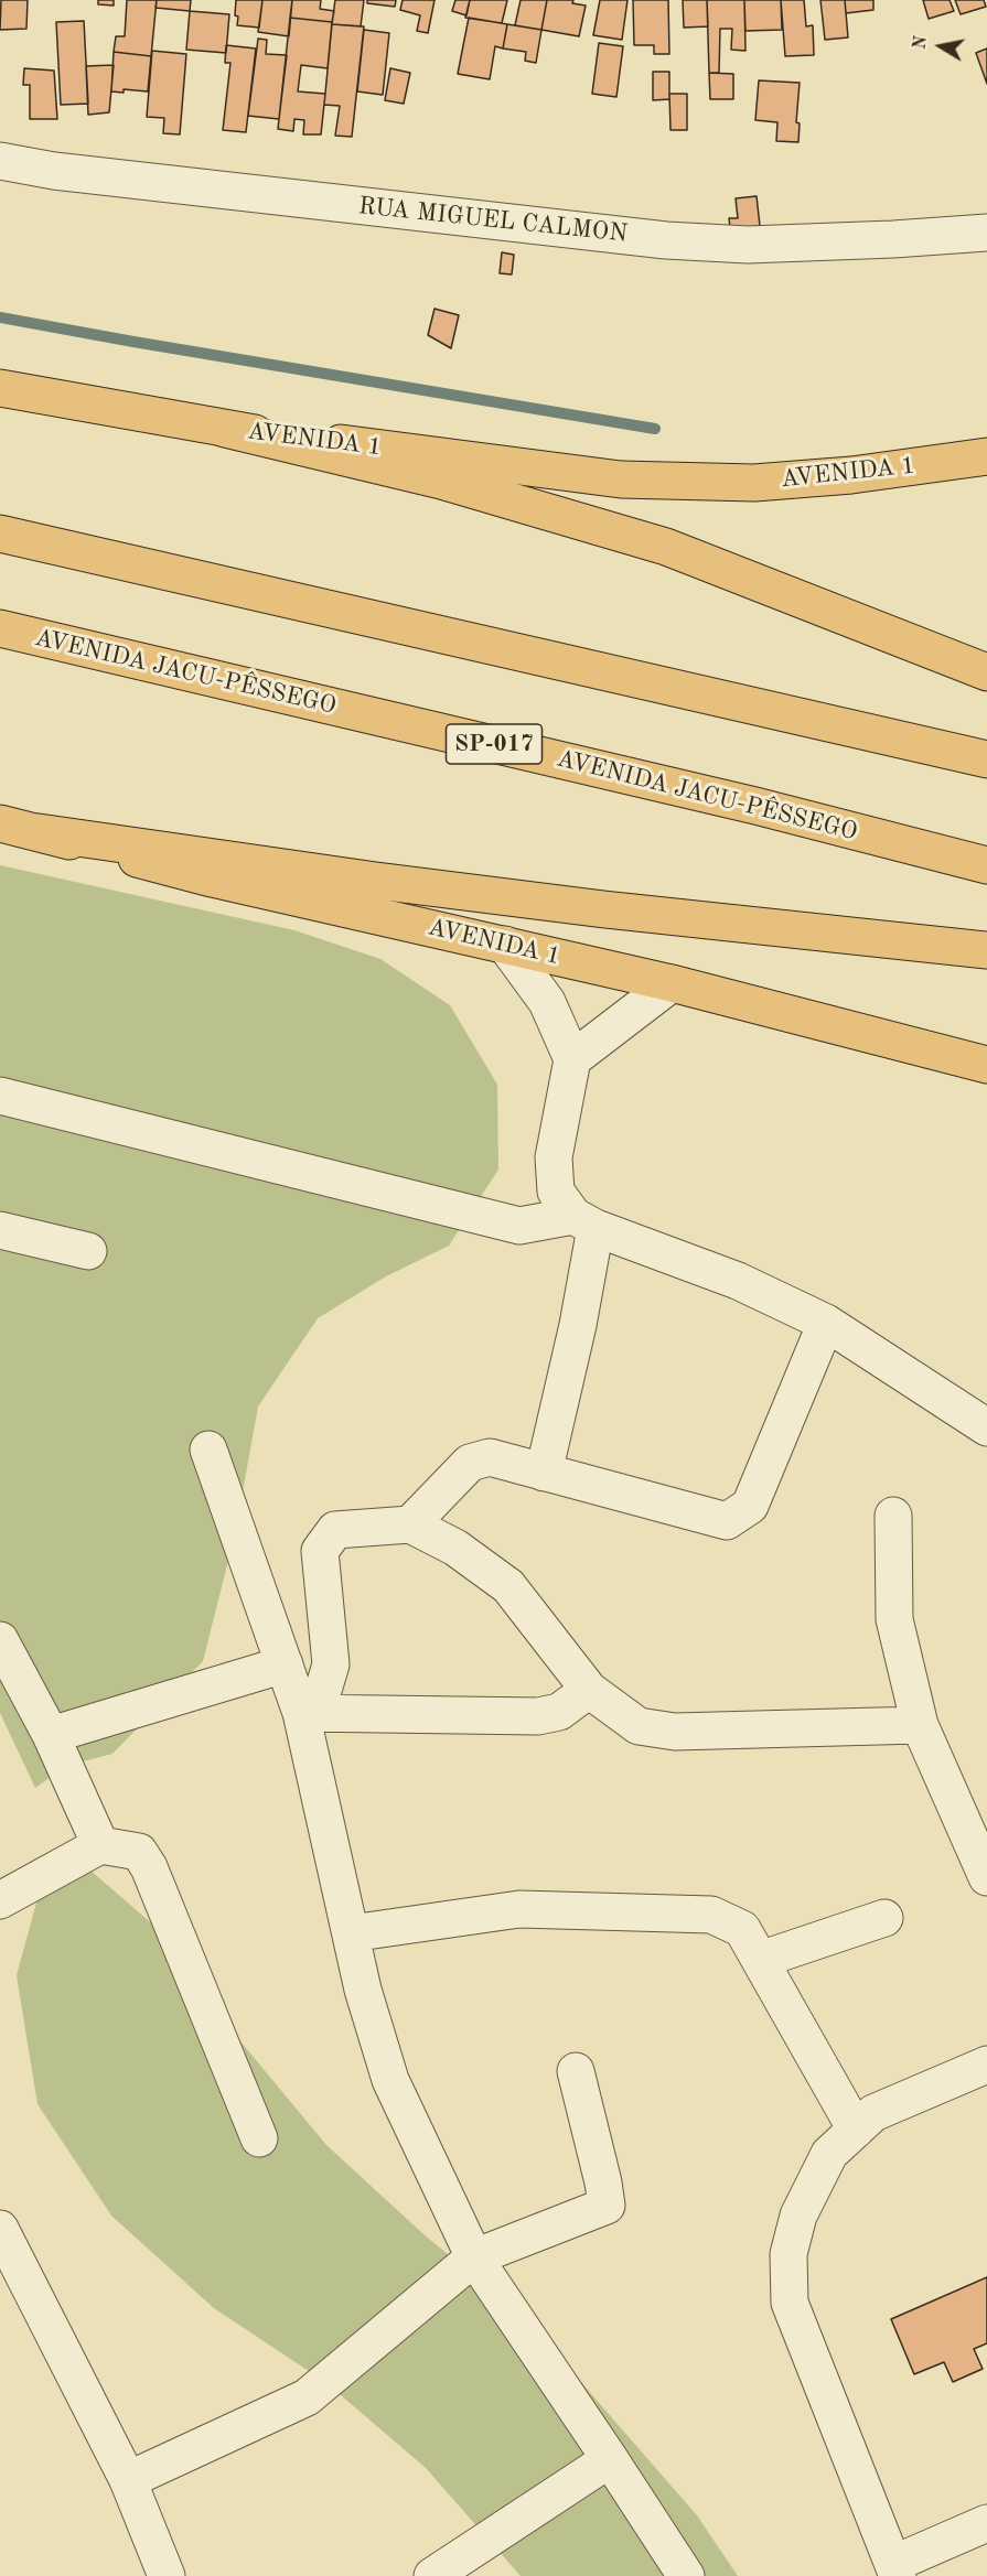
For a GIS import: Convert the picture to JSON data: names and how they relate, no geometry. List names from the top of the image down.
{
  "streets": {
    "main road": ["AVENIDA 1", "AVENIDA JACU-PÊSSEGO", "SP-017"],
    "street": ["RUA MIGUEL CALMON"]
  },
  "north": "left"
}
